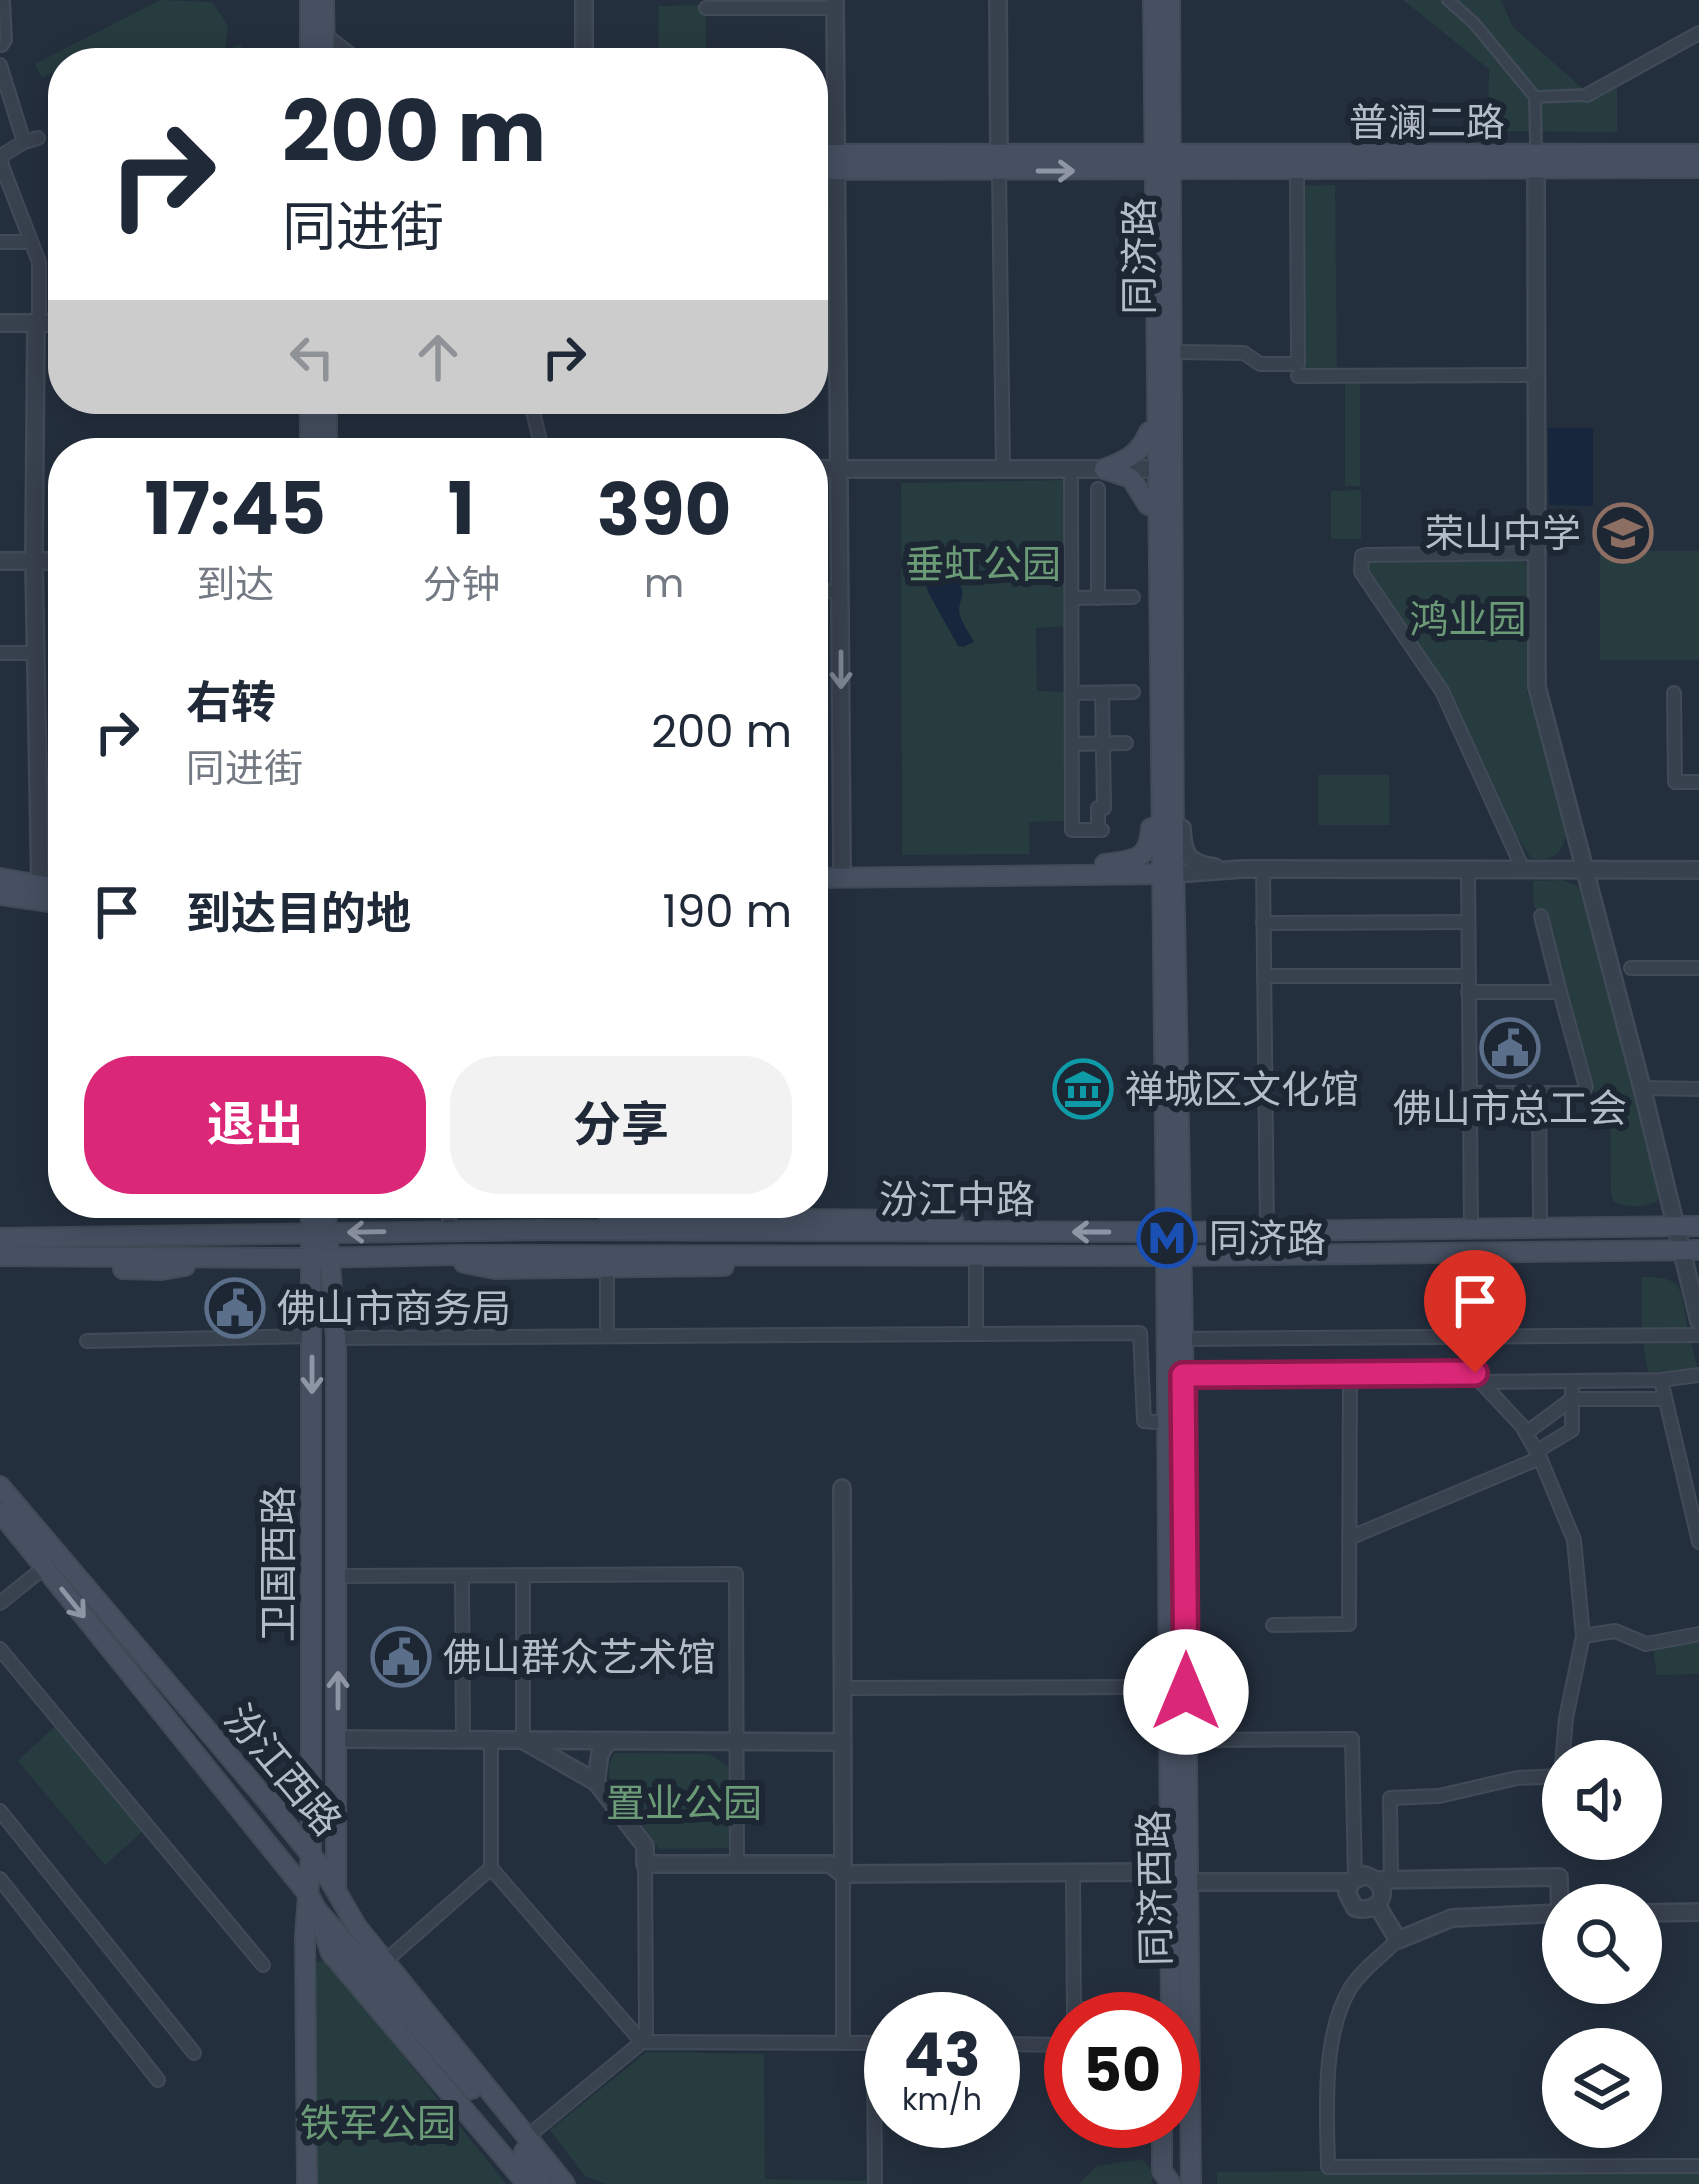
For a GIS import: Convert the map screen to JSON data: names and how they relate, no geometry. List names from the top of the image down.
{
  "streets": {
    "main road": [
      "普澜二路",
      "同济路",
      "汾江中路",
      "卫国西路",
      "汾江西路",
      "同济西路"
    ]
  },
  "crossings": [
    ["普澜二路", "同济路"],
    ["同济路", "汾江中路"],
    ["同济路", "同济西路"],
    ["汾江中路", "卫国西路"],
    ["汾江中路", "同济西路"],
    ["卫国西路", "汾江西路"]
  ],
  "parks": [
    "垂虹公园",
    "鸿业园",
    "置业公园",
    "铁军公园"
  ],
  "places": {
    "school or university": ["荣山中学"],
    "public building": ["佛山市总工会", "佛山市商务局", "佛山群众艺术馆"],
    "museum": ["禅城区文化馆"],
    "metro station": ["同济路"]
  },
  "page": {
    "turn": ["200 m", "同进街"],
    "eta": [
      "17:45",
      "到达",
      "1",
      "分钟",
      "390",
      "m"
    ],
    "list": [
      {
        "name": "右转",
        "note": "同进街",
        "value": "200 m"
      },
      {
        "name": "到达目的地",
        "value": "190 m"
      }
    ],
    "buttons": ["退出", "分享"],
    "speed": "43 km/h",
    "limit": "50"
  }
}
